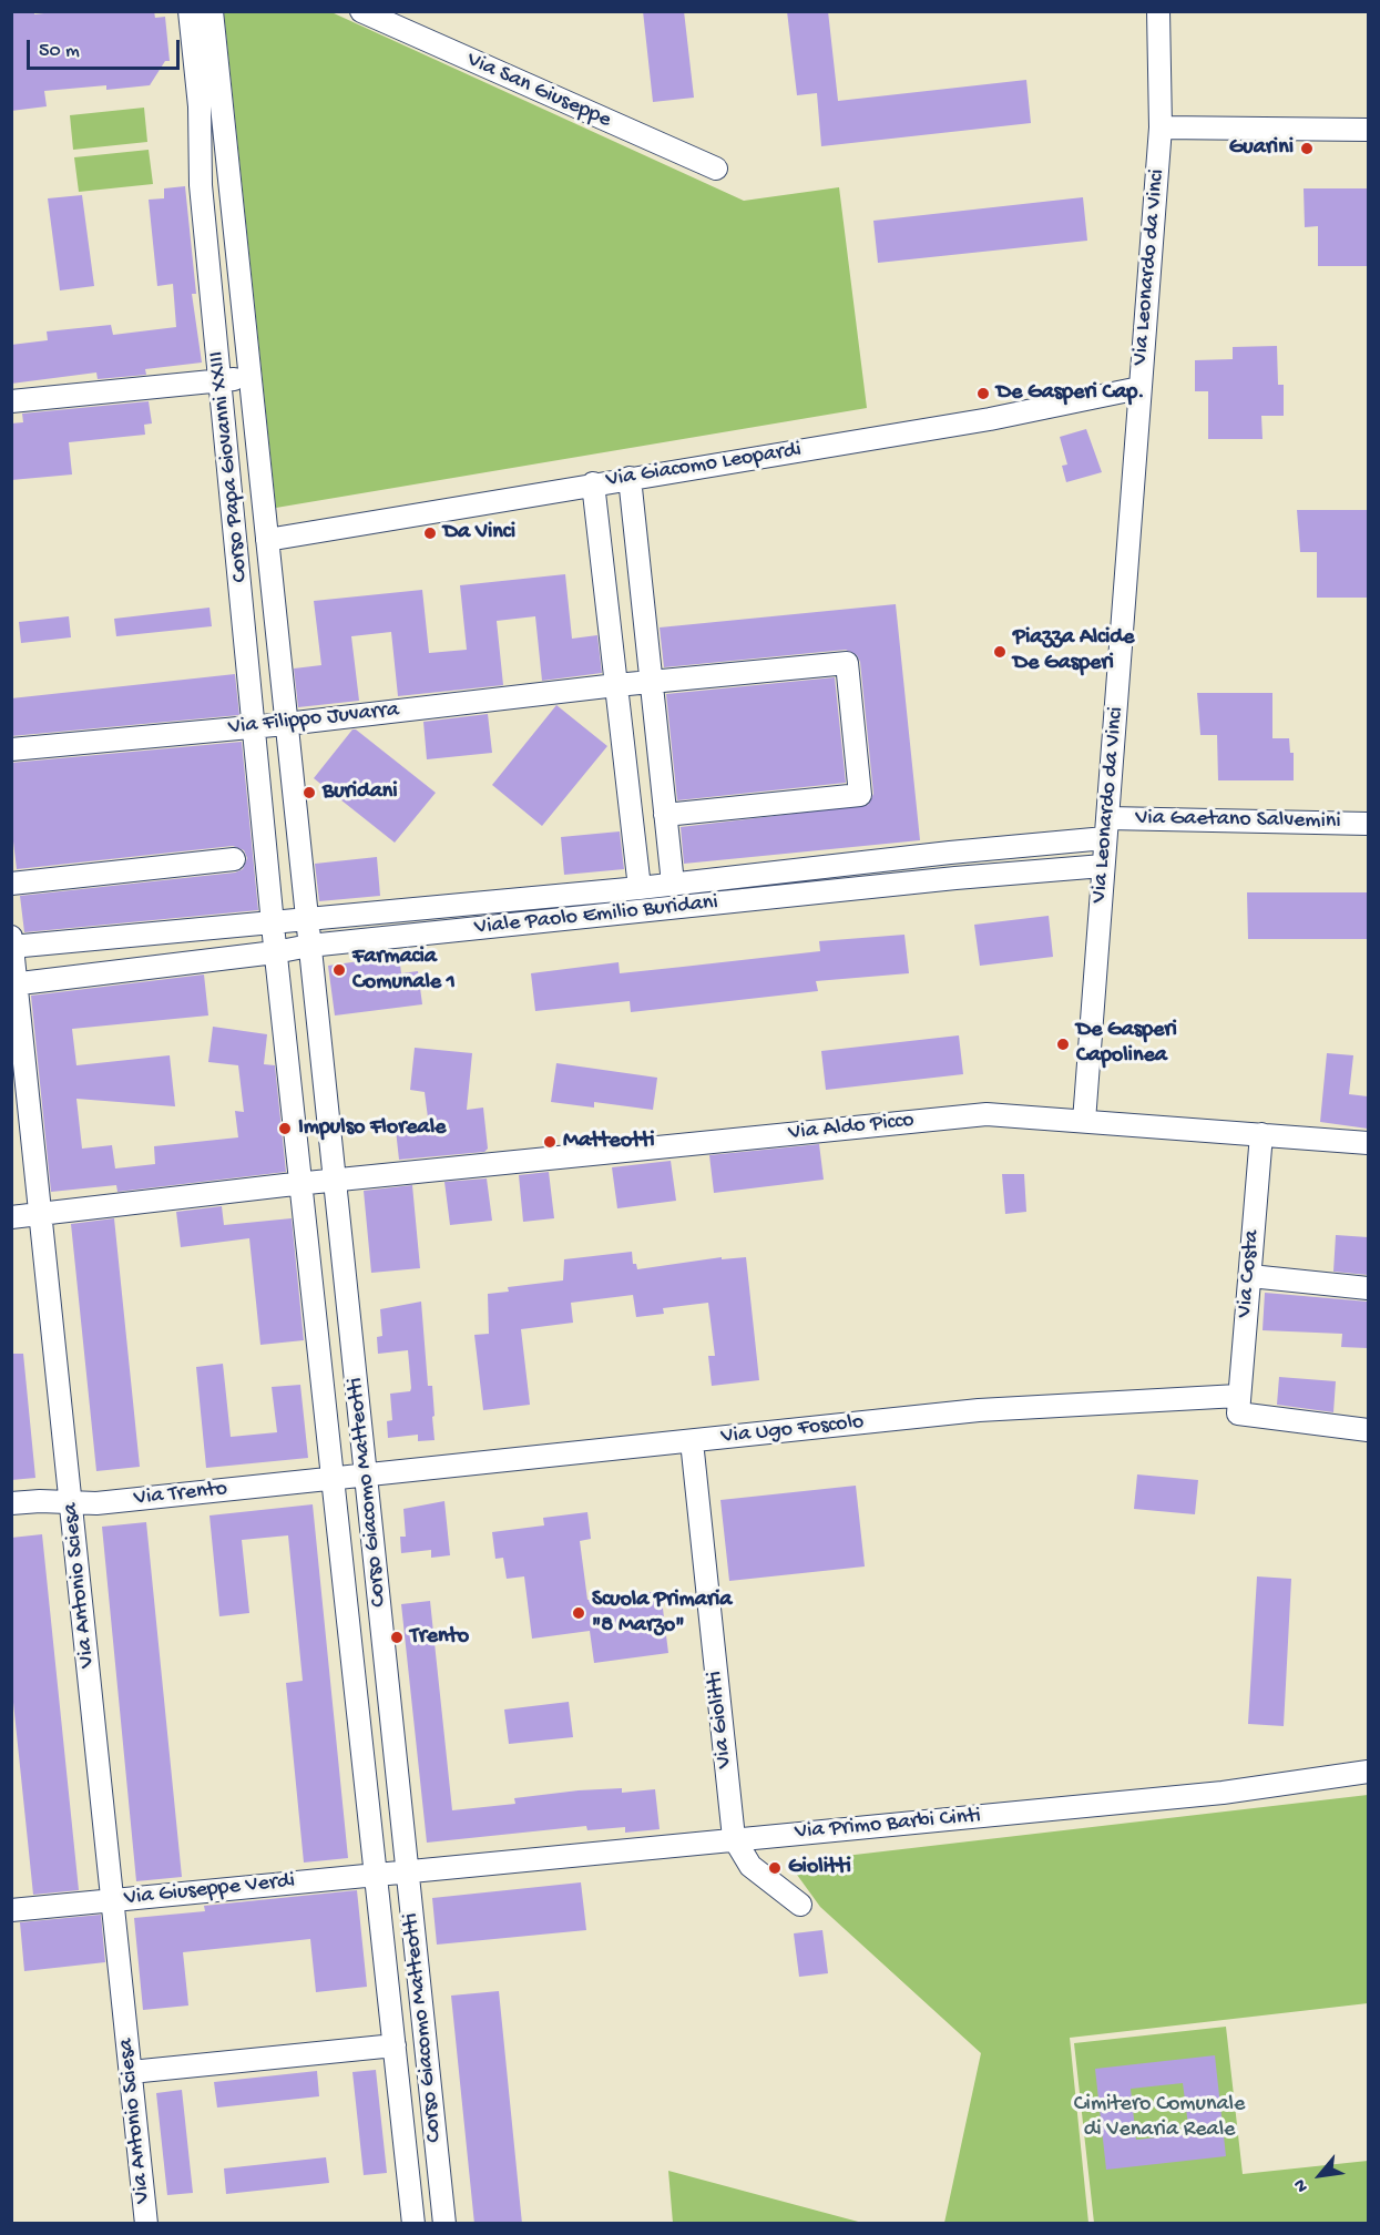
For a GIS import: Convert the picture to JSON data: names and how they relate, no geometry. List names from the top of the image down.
{
  "streets": {
    "street": [
      "Via San Giuseppe",
      "Via Leonardo da Vinci",
      "Via Giacomo Leopardi",
      "Corso Papa Giovanni XXIII",
      "Via Filippo Juvarra",
      "Via Gaetano Salvemini",
      "Viale Paolo Emilio Buridani",
      "Via Aldo Picco",
      "Via Costa",
      "Via Ugo Foscolo",
      "Corso Giacomo Matteotti",
      "Via Trento",
      "Via Antonio Sciesa",
      "Via Giolitti",
      "Via Primo Barbi Cinti",
      "Via Giuseppe Verdi"
    ]
  },
  "crossings": [
    ["Via Leonardo da Vinci", "Via Giacomo Leopardi"],
    ["Via Leonardo da Vinci", "Via Gaetano Salvemini"],
    ["Via Leonardo da Vinci", "Viale Paolo Emilio Buridani"],
    ["Via Leonardo da Vinci", "Via Aldo Picco"],
    ["Via Giacomo Leopardi", "Corso Papa Giovanni XXIII"],
    ["Corso Papa Giovanni XXIII", "Via Filippo Juvarra"],
    ["Corso Papa Giovanni XXIII", "Viale Paolo Emilio Buridani"],
    ["Corso Papa Giovanni XXIII", "Corso Giacomo Matteotti"],
    ["Via Gaetano Salvemini", "Viale Paolo Emilio Buridani"],
    ["Viale Paolo Emilio Buridani", "Corso Giacomo Matteotti"],
    ["Viale Paolo Emilio Buridani", "Via Antonio Sciesa"],
    ["Via Aldo Picco", "Via Costa"],
    ["Via Aldo Picco", "Corso Giacomo Matteotti"],
    ["Via Aldo Picco", "Via Antonio Sciesa"],
    ["Via Costa", "Via Ugo Foscolo"],
    ["Via Ugo Foscolo", "Corso Giacomo Matteotti"],
    ["Via Ugo Foscolo", "Via Trento"],
    ["Via Ugo Foscolo", "Via Giolitti"],
    ["Corso Giacomo Matteotti", "Via Trento"],
    ["Corso Giacomo Matteotti", "Via Primo Barbi Cinti"],
    ["Corso Giacomo Matteotti", "Via Giuseppe Verdi"],
    ["Via Trento", "Via Antonio Sciesa"],
    ["Via Antonio Sciesa", "Via Giuseppe Verdi"],
    ["Via Giolitti", "Via Primo Barbi Cinti"],
    ["Via Primo Barbi Cinti", "Via Giuseppe Verdi"]
  ],
  "parks": ["Cimitero Comunale di Venaria Reale"],
  "places": [
    "Guarini",
    "De Gasperi Cap.",
    "Da Vinci",
    "Piazza Alcide De Gasperi",
    "Buridani",
    "Farmacia Comunale 1",
    "De Gasperi Capolinea",
    "Impulso Floreale",
    "Matteotti",
    "Scuola Primaria \"8 Marzo\"",
    "Trento",
    "Giolitti"
  ],
  "scale_bar": "50 m",
  "north": "bottom left"
}
